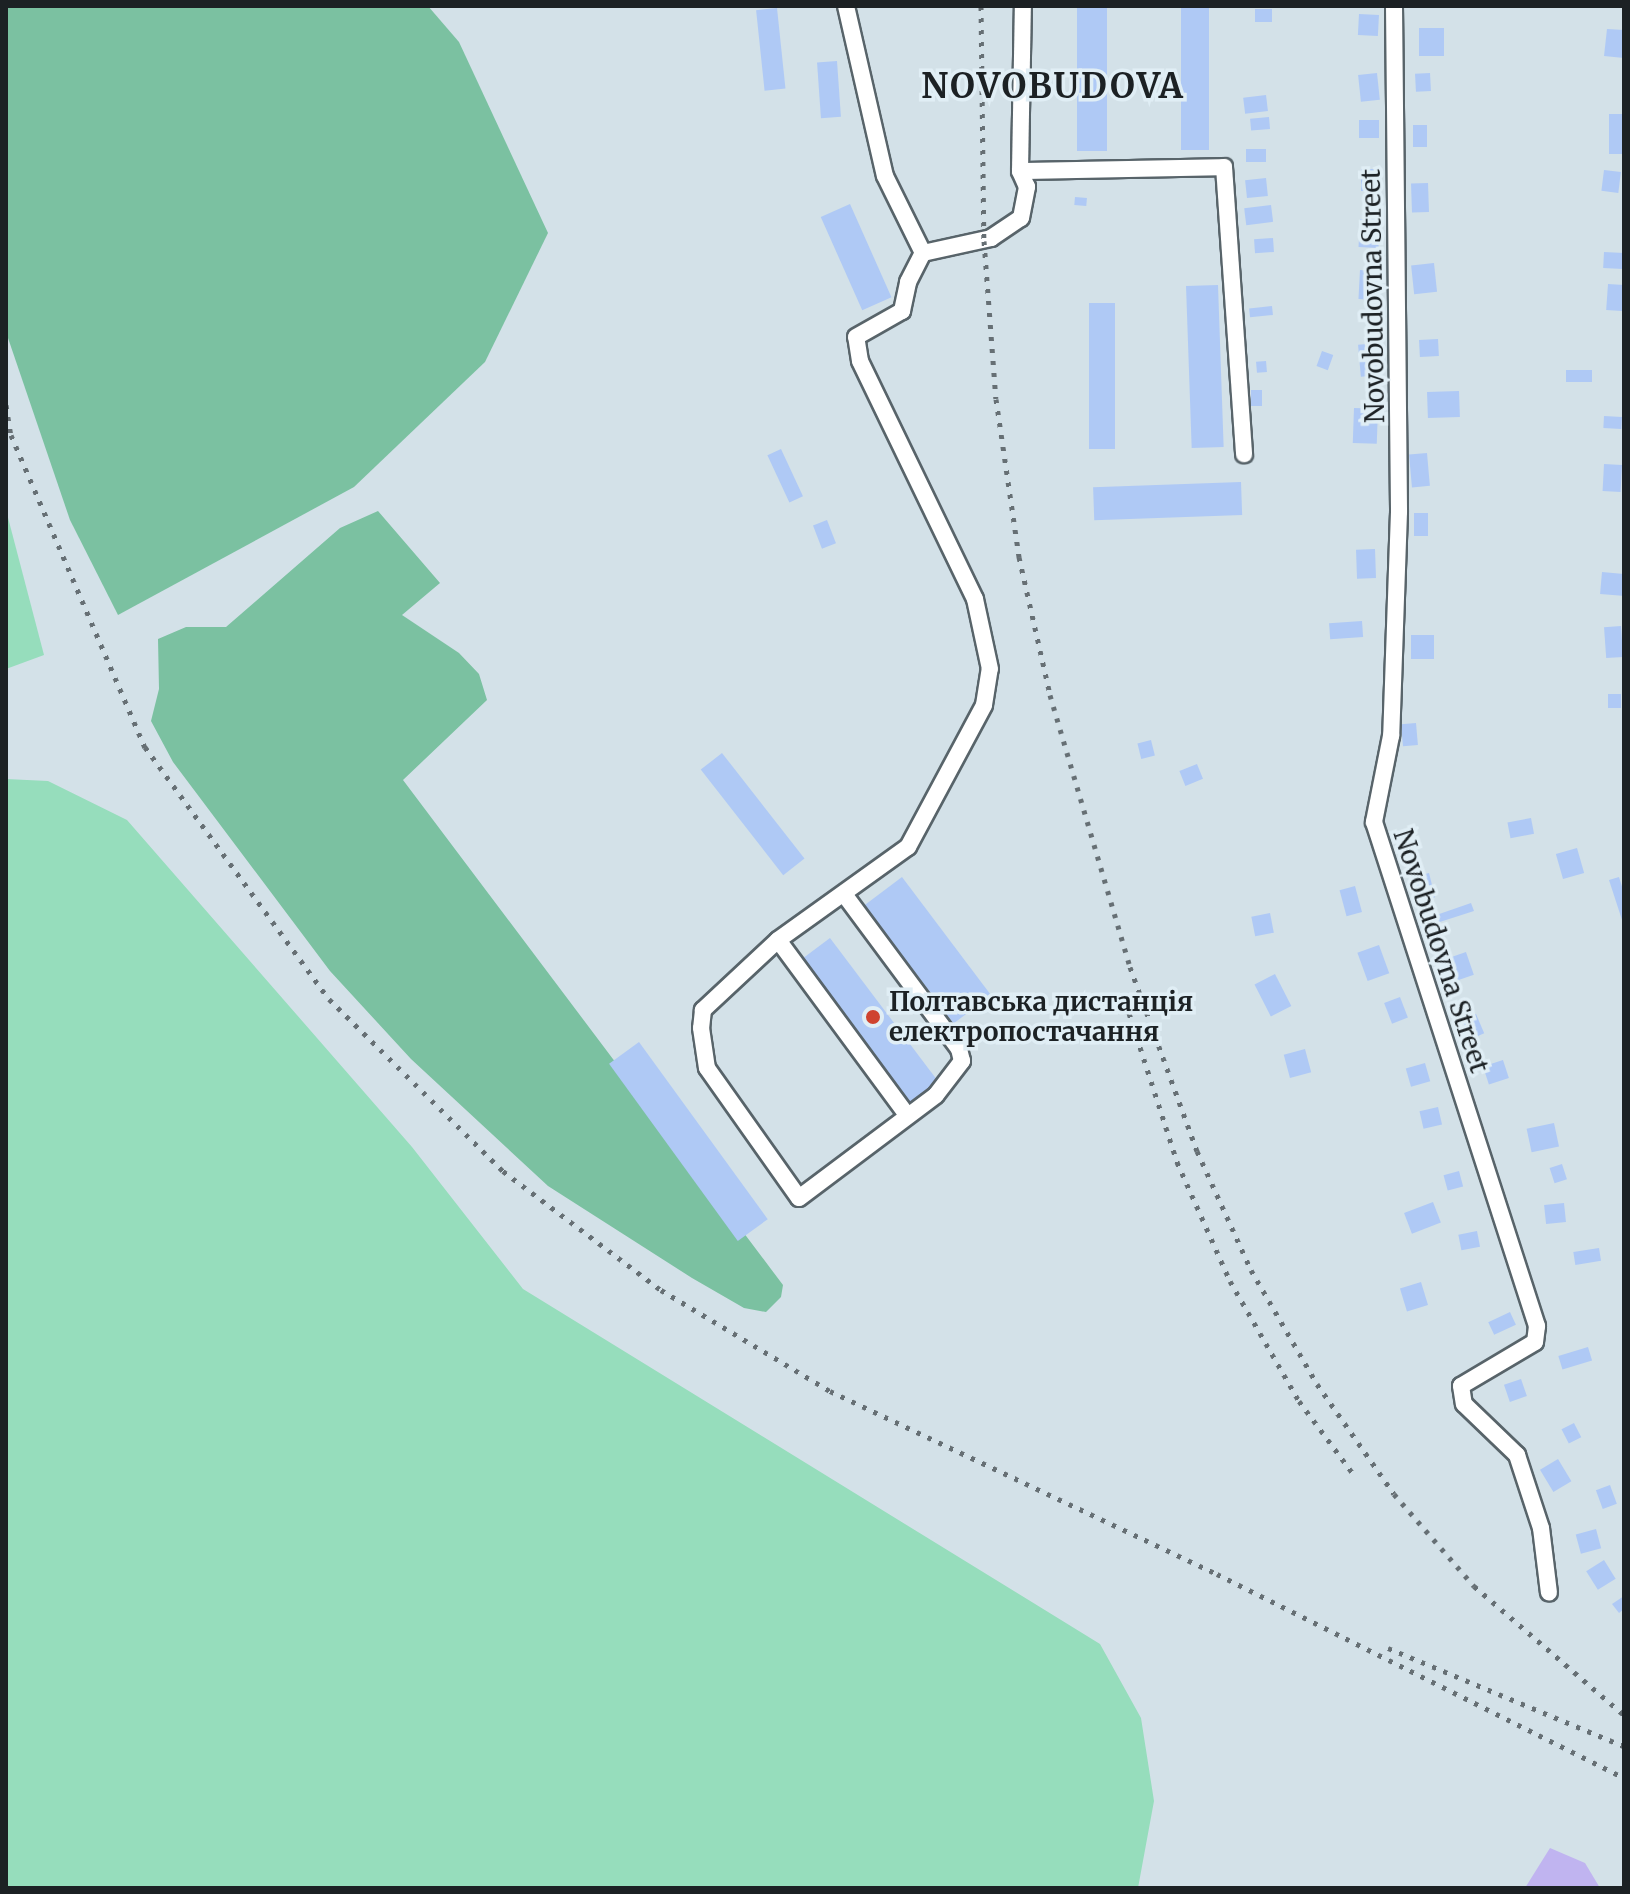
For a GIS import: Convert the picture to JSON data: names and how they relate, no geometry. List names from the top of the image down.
{
  "streets": {
    "street": ["Novobudovna Street"]
  },
  "districts": ["NOVOBUDOVA"],
  "places": ["Полтавська дистанція електропостачання"]
}
